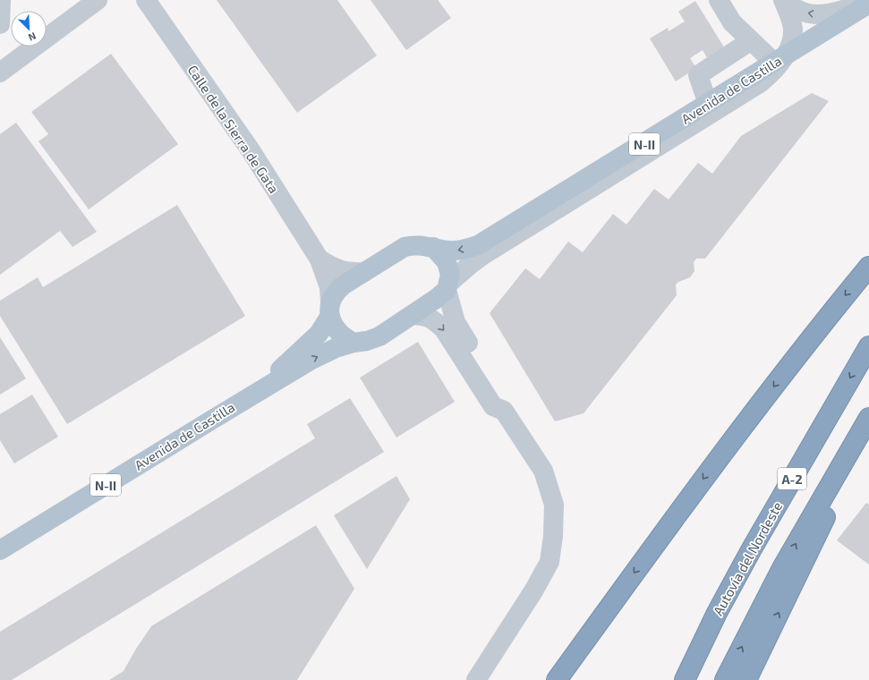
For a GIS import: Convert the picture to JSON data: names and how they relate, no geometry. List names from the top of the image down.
{
  "streets": {
    "highway": ["A-2", "Autovía del Nordeste"],
    "main road": ["Avenida de Castilla", "N-II"],
    "street": ["Calle de la Sierra de Gata"]
  },
  "crossings": [
    ["Avenida de Castilla", "Calle de la Sierra de Gata"],
    ["Avenida de Castilla", "N-II"],
    ["Calle de la Sierra de Gata", "N-II"]
  ],
  "north": "bottom right"
}
